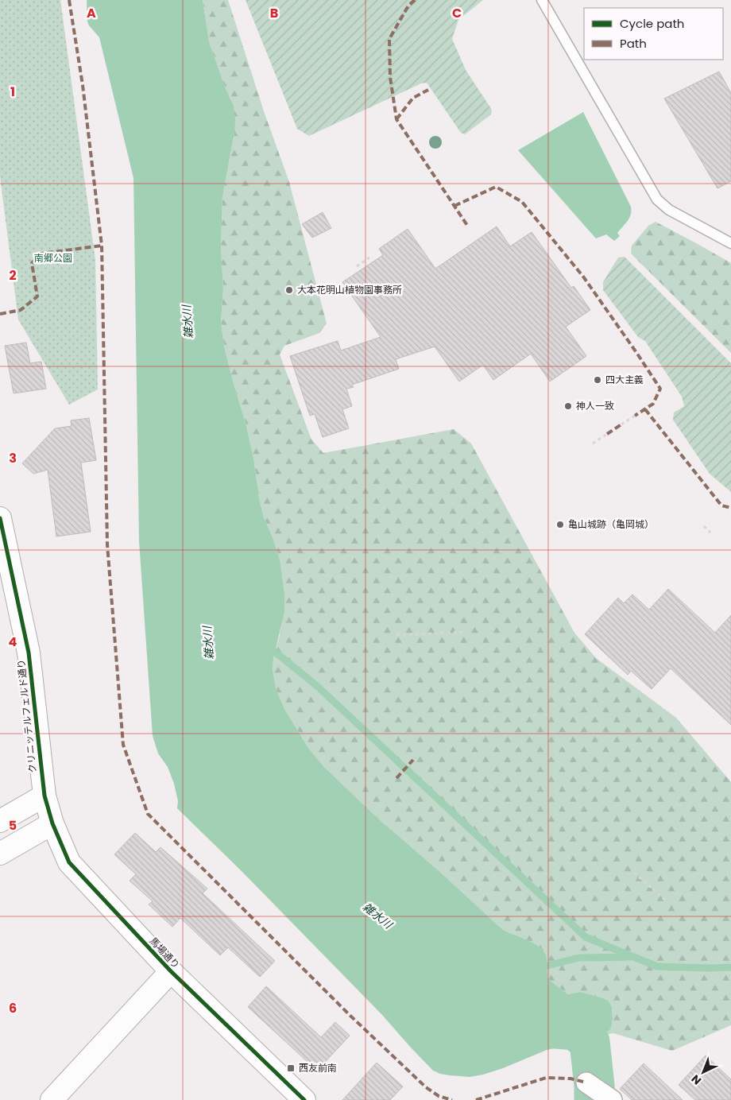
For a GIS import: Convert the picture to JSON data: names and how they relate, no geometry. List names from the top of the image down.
{
  "streets": {
    "street": ["クリニッテルフェルド通り", "馬場通り"]
  },
  "crossings": [
    ["クリニッテルフェルド通り", "馬場通り"]
  ],
  "water": ["雑水川"],
  "parks": ["南郷公園"],
  "places": {
    "other": [
      "大本花明山植物園事務所",
      "四大主義",
      "神人一致",
      "亀山城跡（亀岡城）"
    ],
    "transit": ["西友前南"]
  },
  "legend": ["Cycle path", "Path"],
  "north": "bottom left",
  "grid": {
    "columns": ["A", "B", "C"],
    "rows": [
      "1",
      "2",
      "3",
      "4",
      "5",
      "6"
    ]
  }
}
